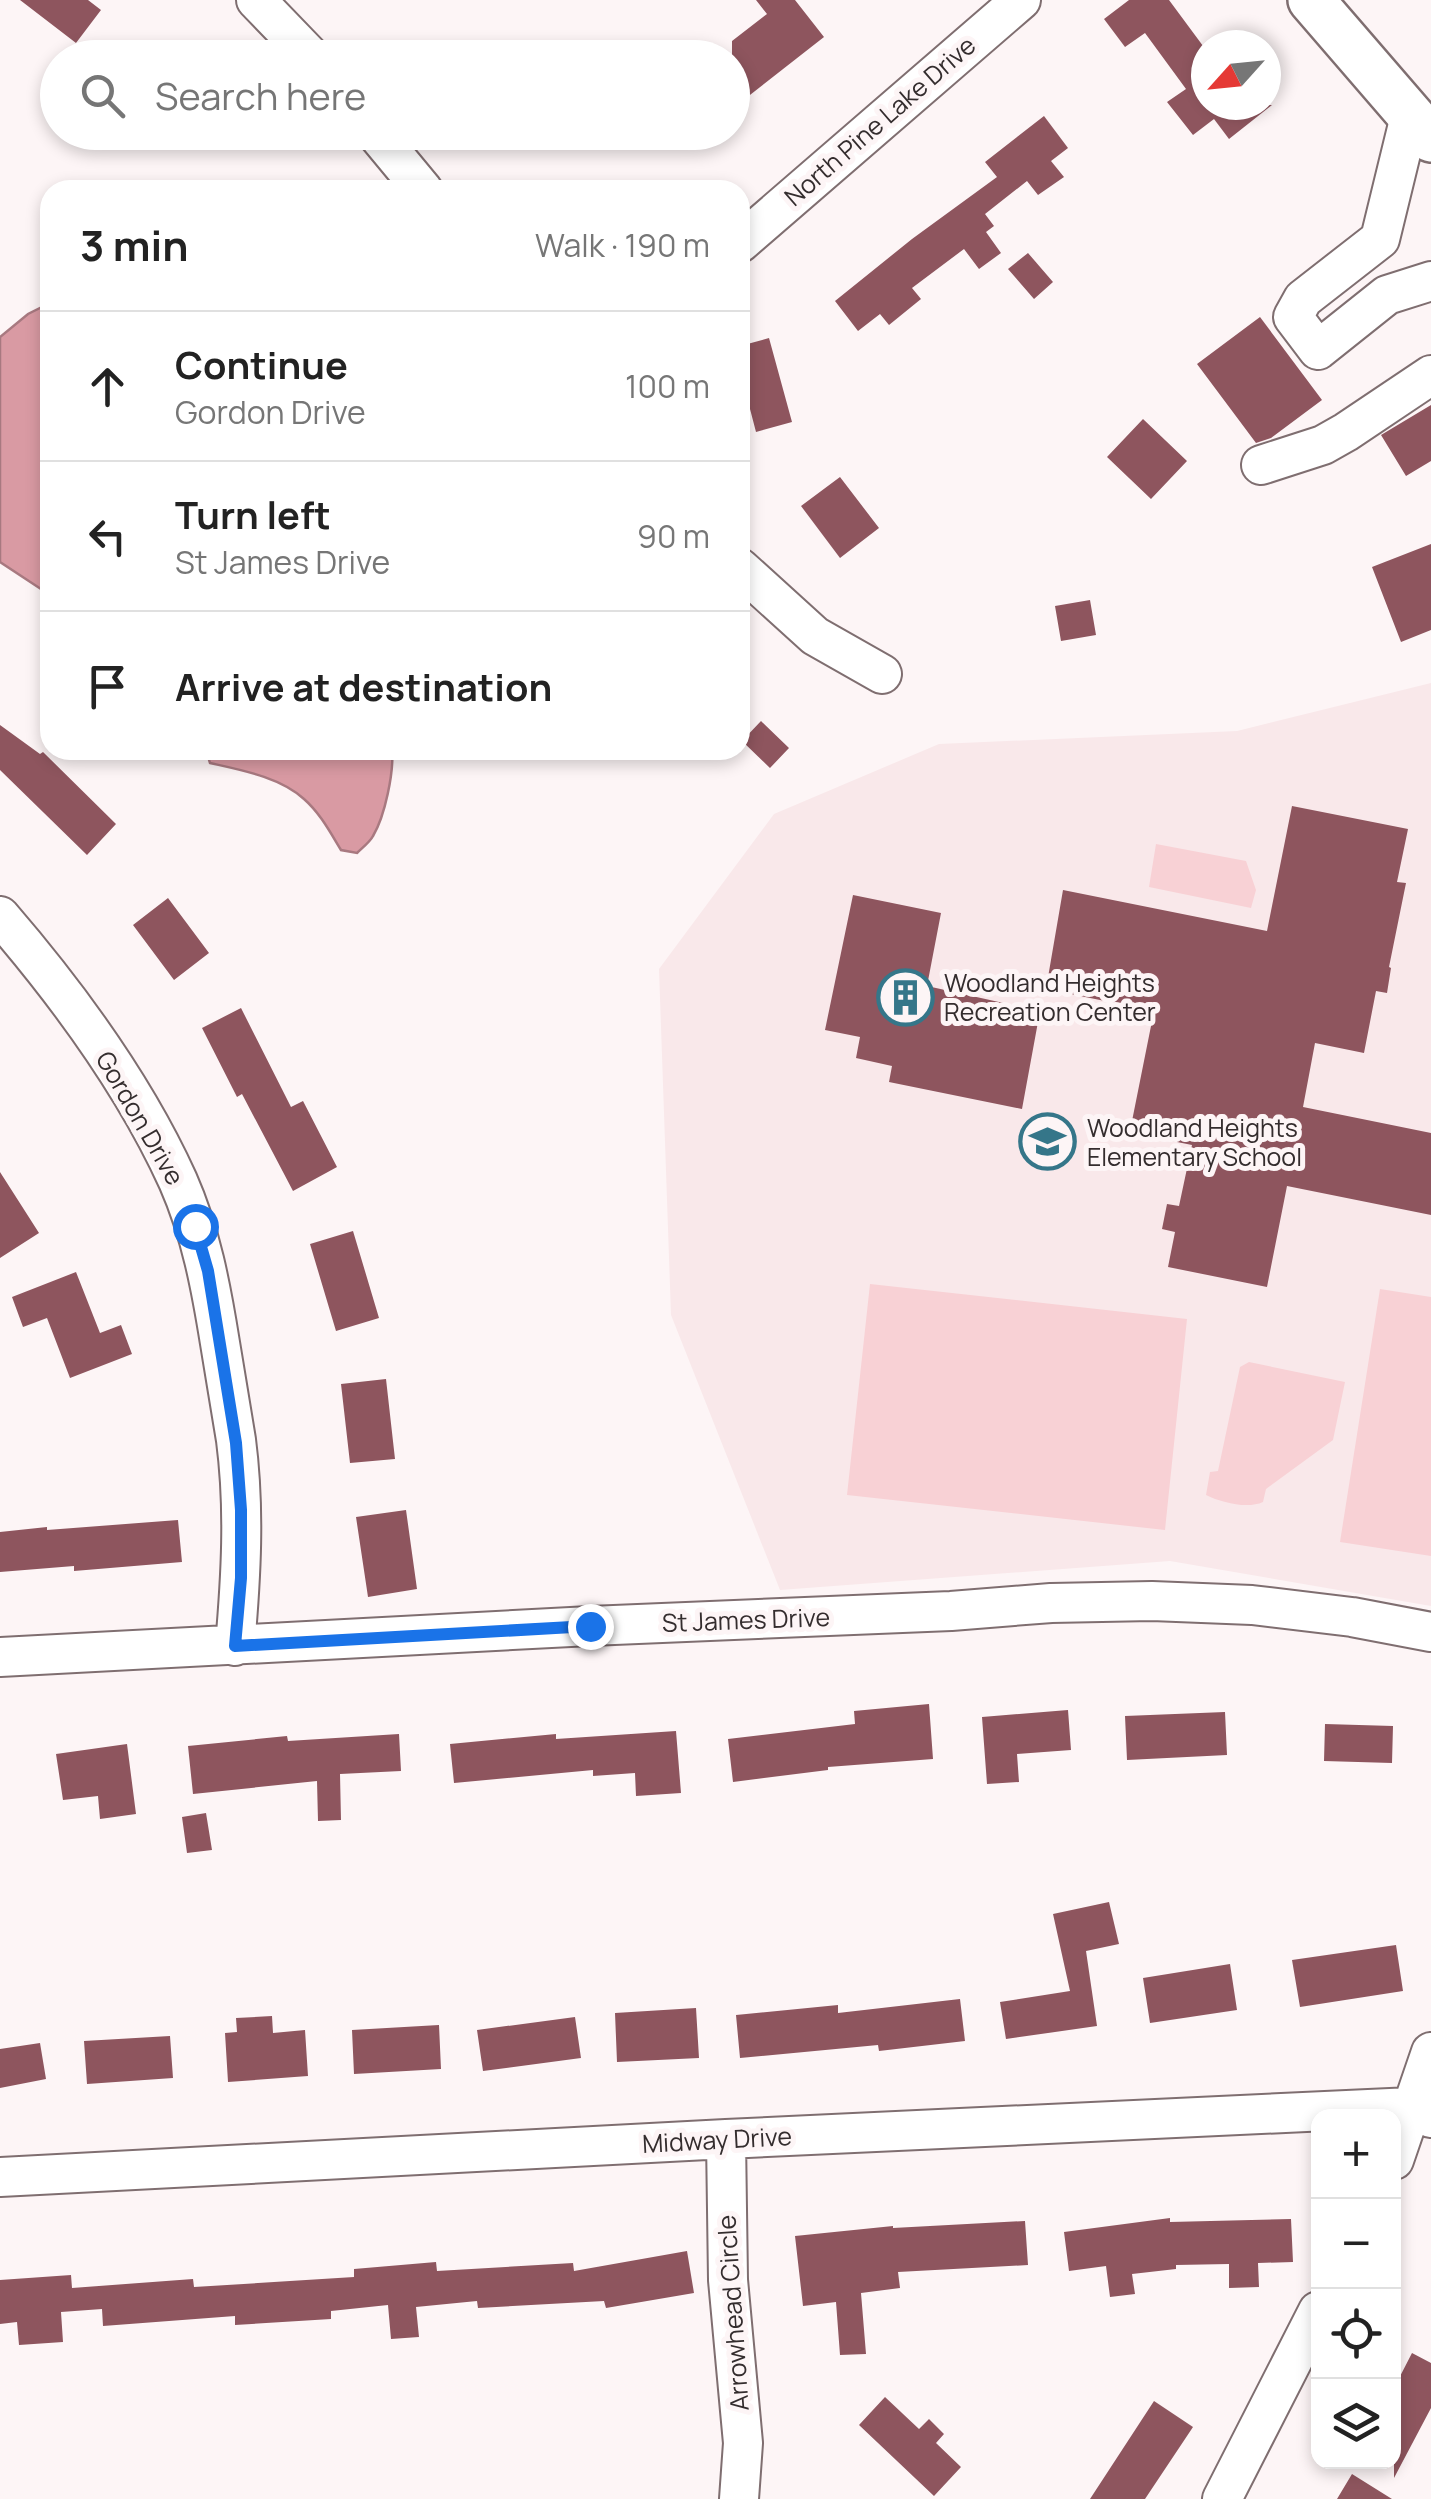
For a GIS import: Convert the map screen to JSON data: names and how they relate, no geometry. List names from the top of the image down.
{
  "streets": {
    "street": [
      "North Pine Lake Drive",
      "Gordon Drive",
      "St James Drive",
      "Midway Drive",
      "Arrowhead Circle"
    ]
  },
  "crossings": [
    ["Gordon Drive", "St James Drive"],
    ["Midway Drive", "Arrowhead Circle"]
  ],
  "places": {
    "building": ["Woodland Heights Recreation Center"],
    "school or university": ["Woodland Heights Elementary School"]
  },
  "north": "bottom left",
  "page": {
    "search": "Search here",
    "heading": ["3 min", "Walk · 190 m"],
    "list": [
      ["Continue", "Gordon Drive", "100 m"],
      ["Turn left", "St James Drive", "90 m"],
      "Arrive at destination"
    ],
    "map_buttons": ["+", "−"]
  }
}
